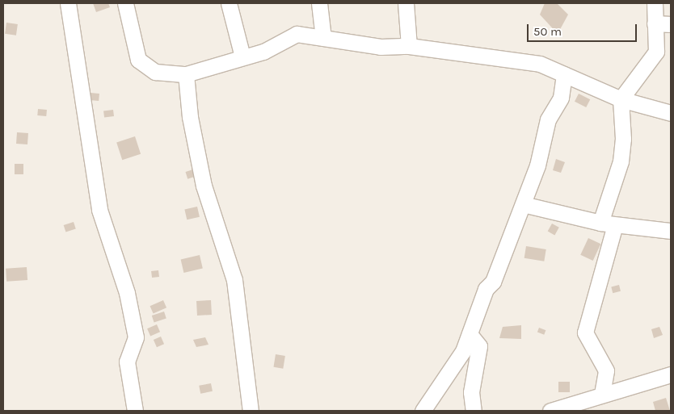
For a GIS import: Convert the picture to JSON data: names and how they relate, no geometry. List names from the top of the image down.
{
  "scale_bar": "50 m"
}
